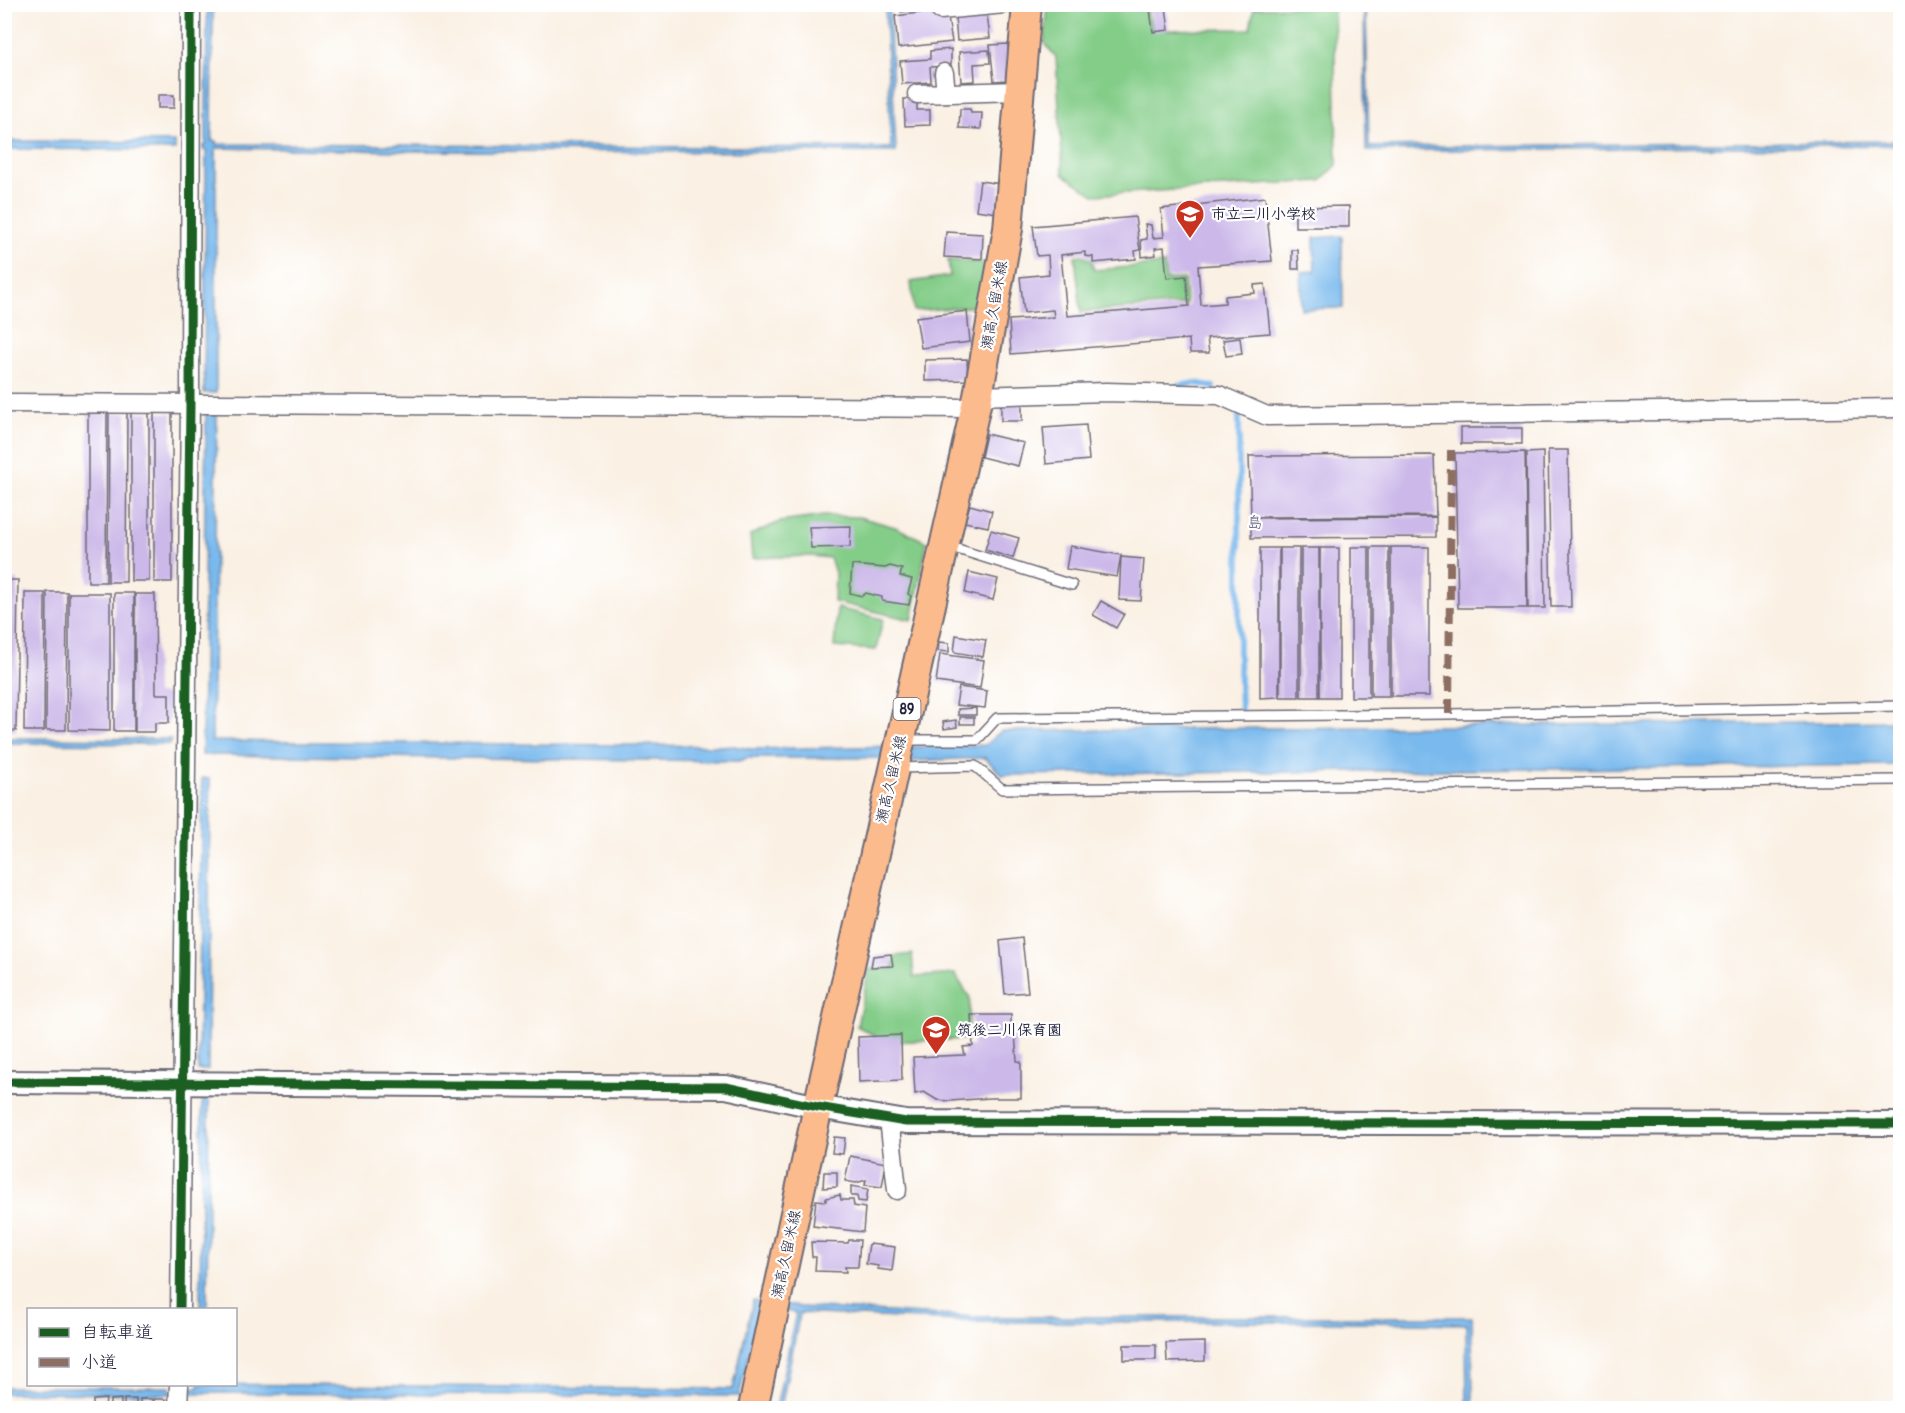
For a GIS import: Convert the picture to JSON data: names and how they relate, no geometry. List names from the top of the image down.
{
  "streets": {
    "main road": ["瀬高久留米線", "89"]
  },
  "districts": ["島"],
  "places": {
    "school or university": ["市立二川小学校", "筑後二川保育園"]
  },
  "legend": ["自転車道", "小道"]
}
